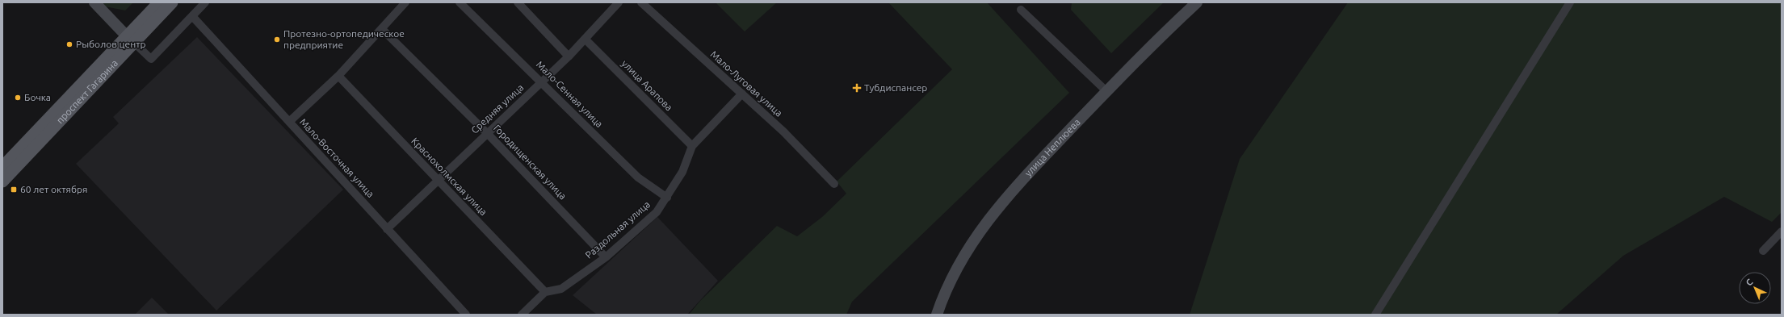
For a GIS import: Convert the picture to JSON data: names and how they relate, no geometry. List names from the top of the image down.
{
  "streets": {
    "main road": ["проспект Гагарина", "улица Неплюева"],
    "street": [
      "Мало-Луговая улица",
      "улица Арапова",
      "Мало-Сенная улица",
      "Средняя улица",
      "Мало-Восточная улица",
      "Городищенская улица",
      "Краснохолмская улица",
      "Раздольная улица"
    ]
  },
  "crossings": [
    ["Мало-Луговая улица", "Раздольная улица"],
    ["улица Арапова", "Средняя улица"],
    ["улица Арапова", "Раздольная улица"],
    ["Мало-Сенная улица", "Средняя улица"],
    ["Мало-Сенная улица", "Раздольная улица"],
    ["Средняя улица", "Мало-Восточная улица"],
    ["Средняя улица", "Городищенская улица"],
    ["Средняя улица", "Краснохолмская улица"],
    ["Городищенская улица", "Раздольная улица"],
    ["Краснохолмская улица", "Раздольная улица"]
  ],
  "places": {
    "other": ["Протезно-ортопедическое предприятие", "Рыболов центр", "Бочка"],
    "health": ["Тубдиспансер"],
    "transit": ["60 лет октября"]
  },
  "north": "top left"
}
